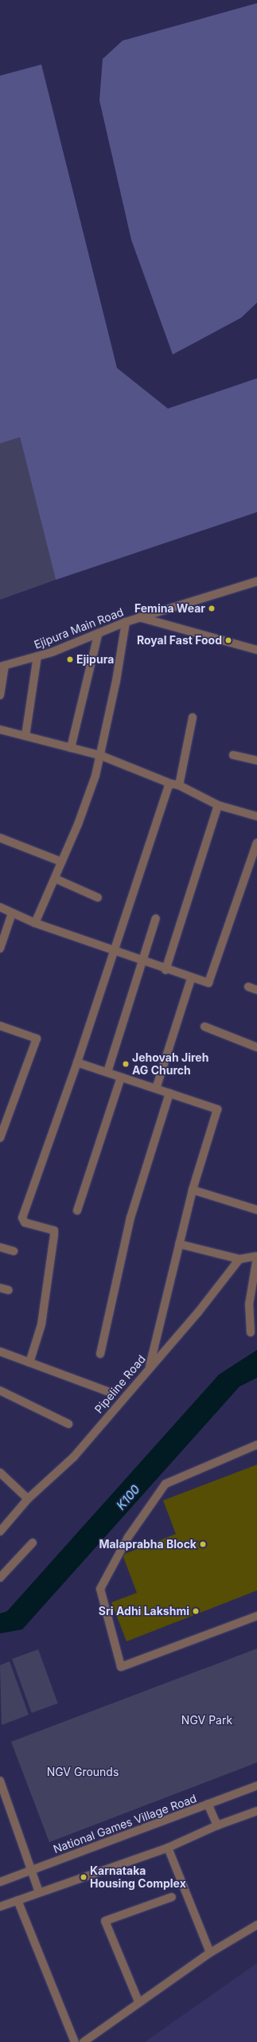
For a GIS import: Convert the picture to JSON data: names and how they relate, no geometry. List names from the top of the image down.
{
  "streets": {
    "street": ["Ejipura Main Road", "Pipeline Road", "National Games Village Road"]
  },
  "water": ["K100"],
  "parks": ["NGV Park", "NGV Grounds"],
  "places": [
    "Femina Wear",
    "Royal Fast Food",
    "Ejipura",
    "Jehovah Jireh AG Church",
    "Malaprabha Block",
    "Sri Adhi Lakshmi",
    "Karnataka Housing Complex"
  ]
}
